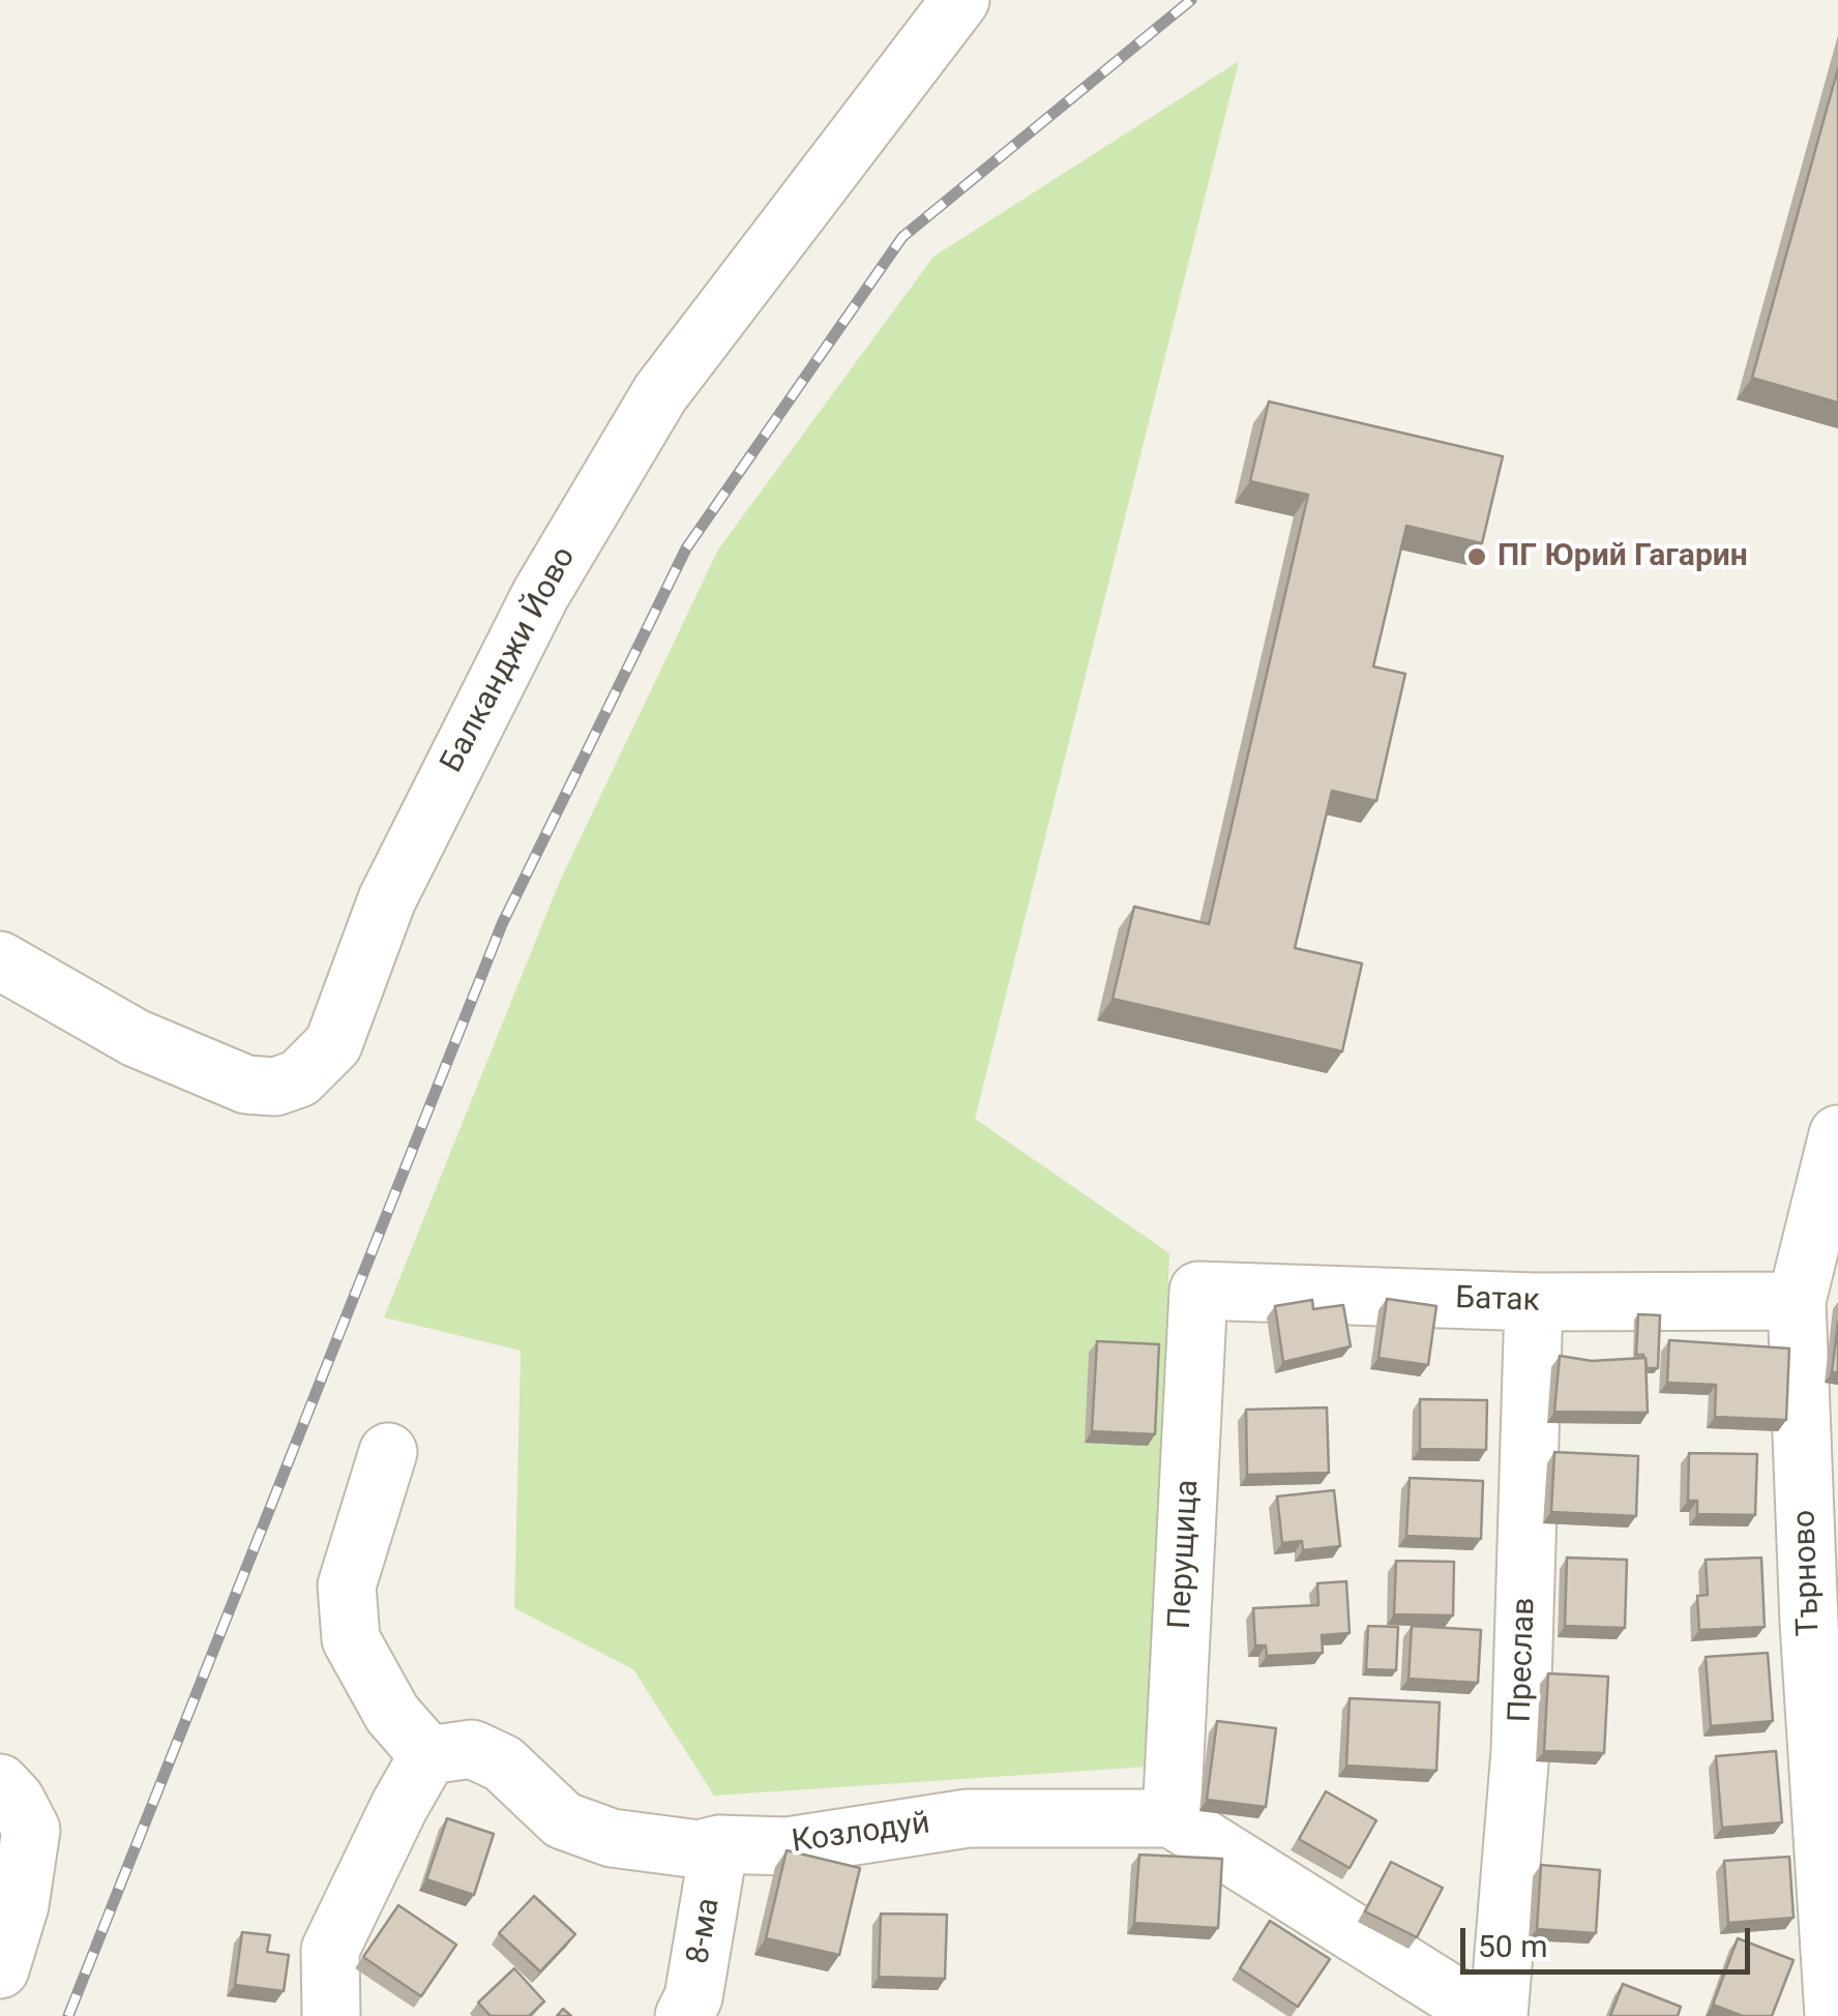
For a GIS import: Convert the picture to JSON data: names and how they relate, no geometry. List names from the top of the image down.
{
  "streets": {
    "street": [
      "Балканджи Йово",
      "Батак",
      "Перущица",
      "Търново",
      "Преслав",
      "Козлодуй",
      "8-ма"
    ]
  },
  "crossings": [
    ["Батак", "Перущица"],
    ["Батак", "Търново"],
    ["Батак", "Преслав"],
    ["Перущица", "Козлодуй"],
    ["Козлодуй", "8-ма"]
  ],
  "places": ["ПГ Юрий Гагарин"],
  "scale_bar": "50 m"
}
